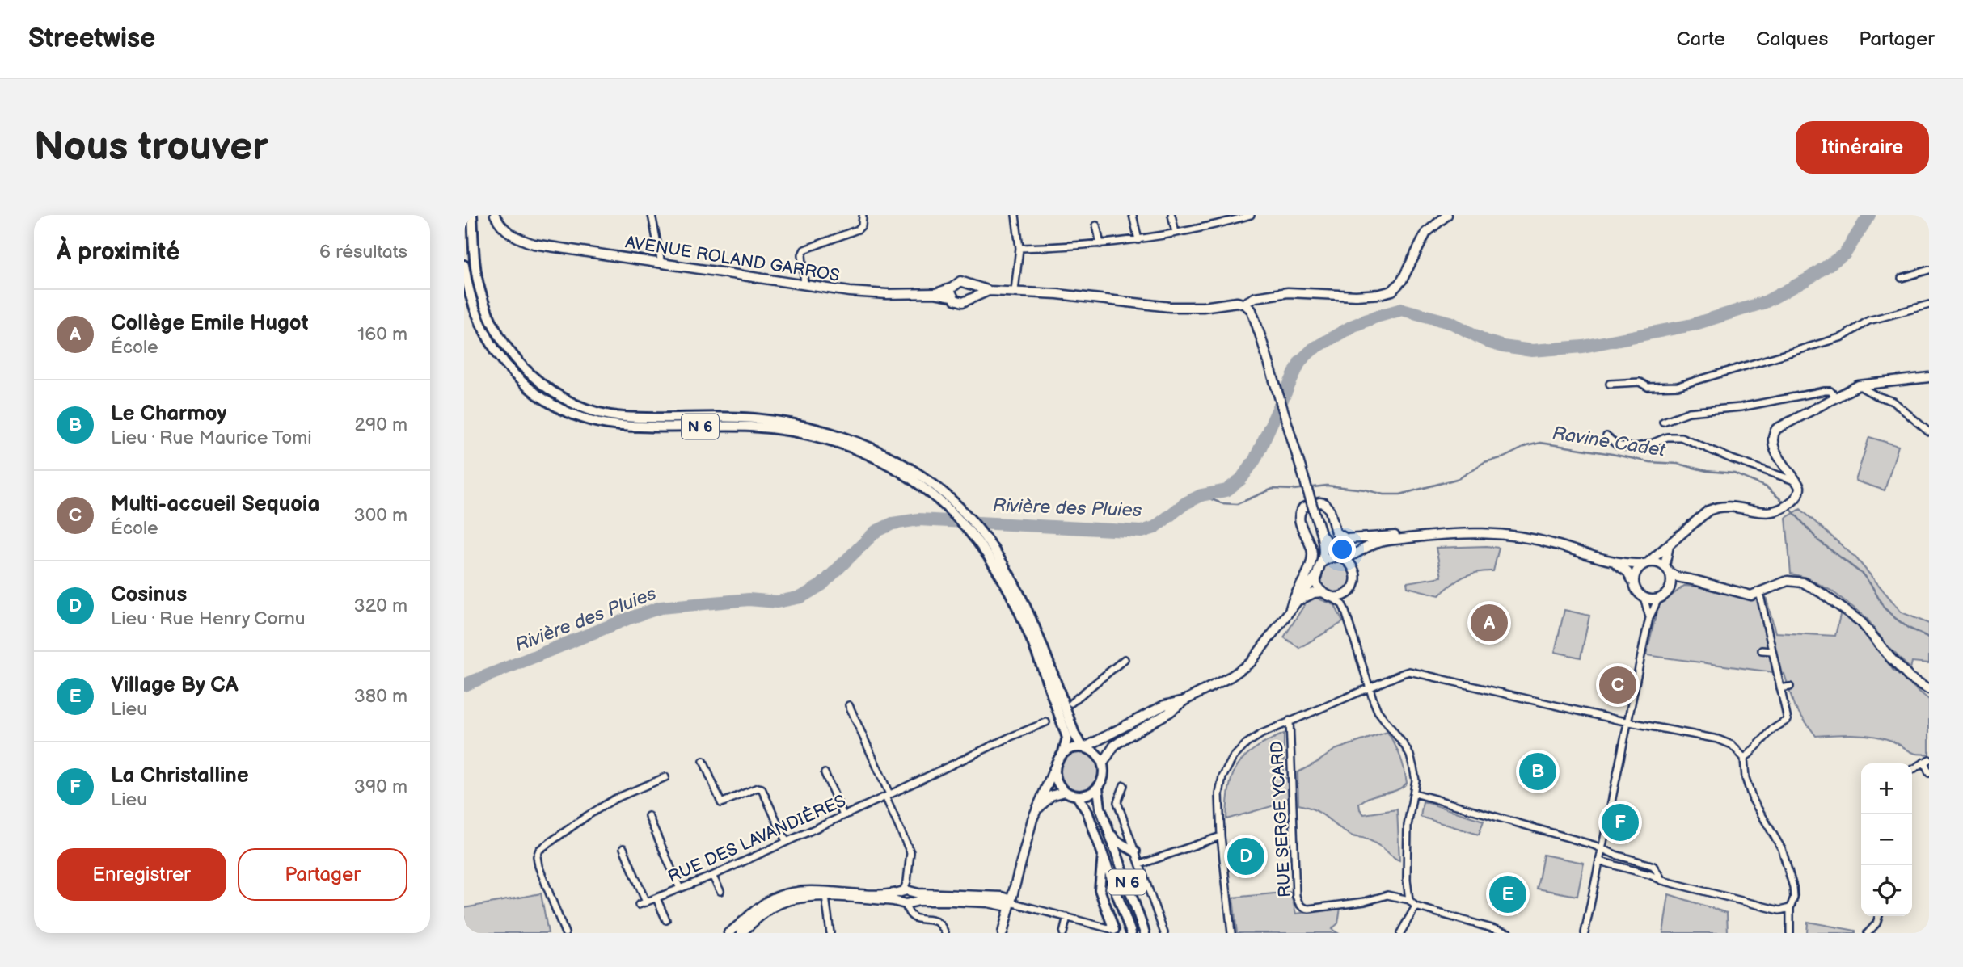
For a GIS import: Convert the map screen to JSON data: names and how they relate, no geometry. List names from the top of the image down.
{
  "streets": {
    "main road": ["AVENUE ROLAND GARROS", "N 6"],
    "street": ["RUE SERGE YCARD", "RUE DES LAVANDIÈRES"]
  },
  "water": ["Ravine Cadet", "Rivière des Pluies"],
  "page": {
    "header": "Streetwise",
    "nav": ["Carte", "Calques", "Partager"],
    "buttons": [
      "Itinéraire",
      ["Enregistrer", "Partager"]
    ],
    "title": "Nous trouver",
    "heading": ["À proximité", "6 résultats"],
    "list": [
      {
        "mark": "A",
        "name": "Collège Emile Hugot",
        "note": "École",
        "value": "160 m"
      },
      {
        "mark": "B",
        "name": "Le Charmoy",
        "note": "Lieu · Rue Maurice Tomi",
        "value": "290 m"
      },
      {
        "mark": "C",
        "name": "Multi-accueil Sequoia",
        "note": "École",
        "value": "300 m"
      },
      {
        "mark": "D",
        "name": "Cosinus",
        "note": "Lieu · Rue Henry Cornu",
        "value": "320 m"
      },
      {
        "mark": "E",
        "name": "Village By CA",
        "note": "Lieu",
        "value": "380 m"
      },
      {
        "mark": "F",
        "name": "La Christalline",
        "note": "Lieu",
        "value": "390 m"
      }
    ],
    "pins": [
      "A",
      "C",
      "B",
      "F",
      "D",
      "E"
    ],
    "map_buttons": ["+", "−"]
  }
}
